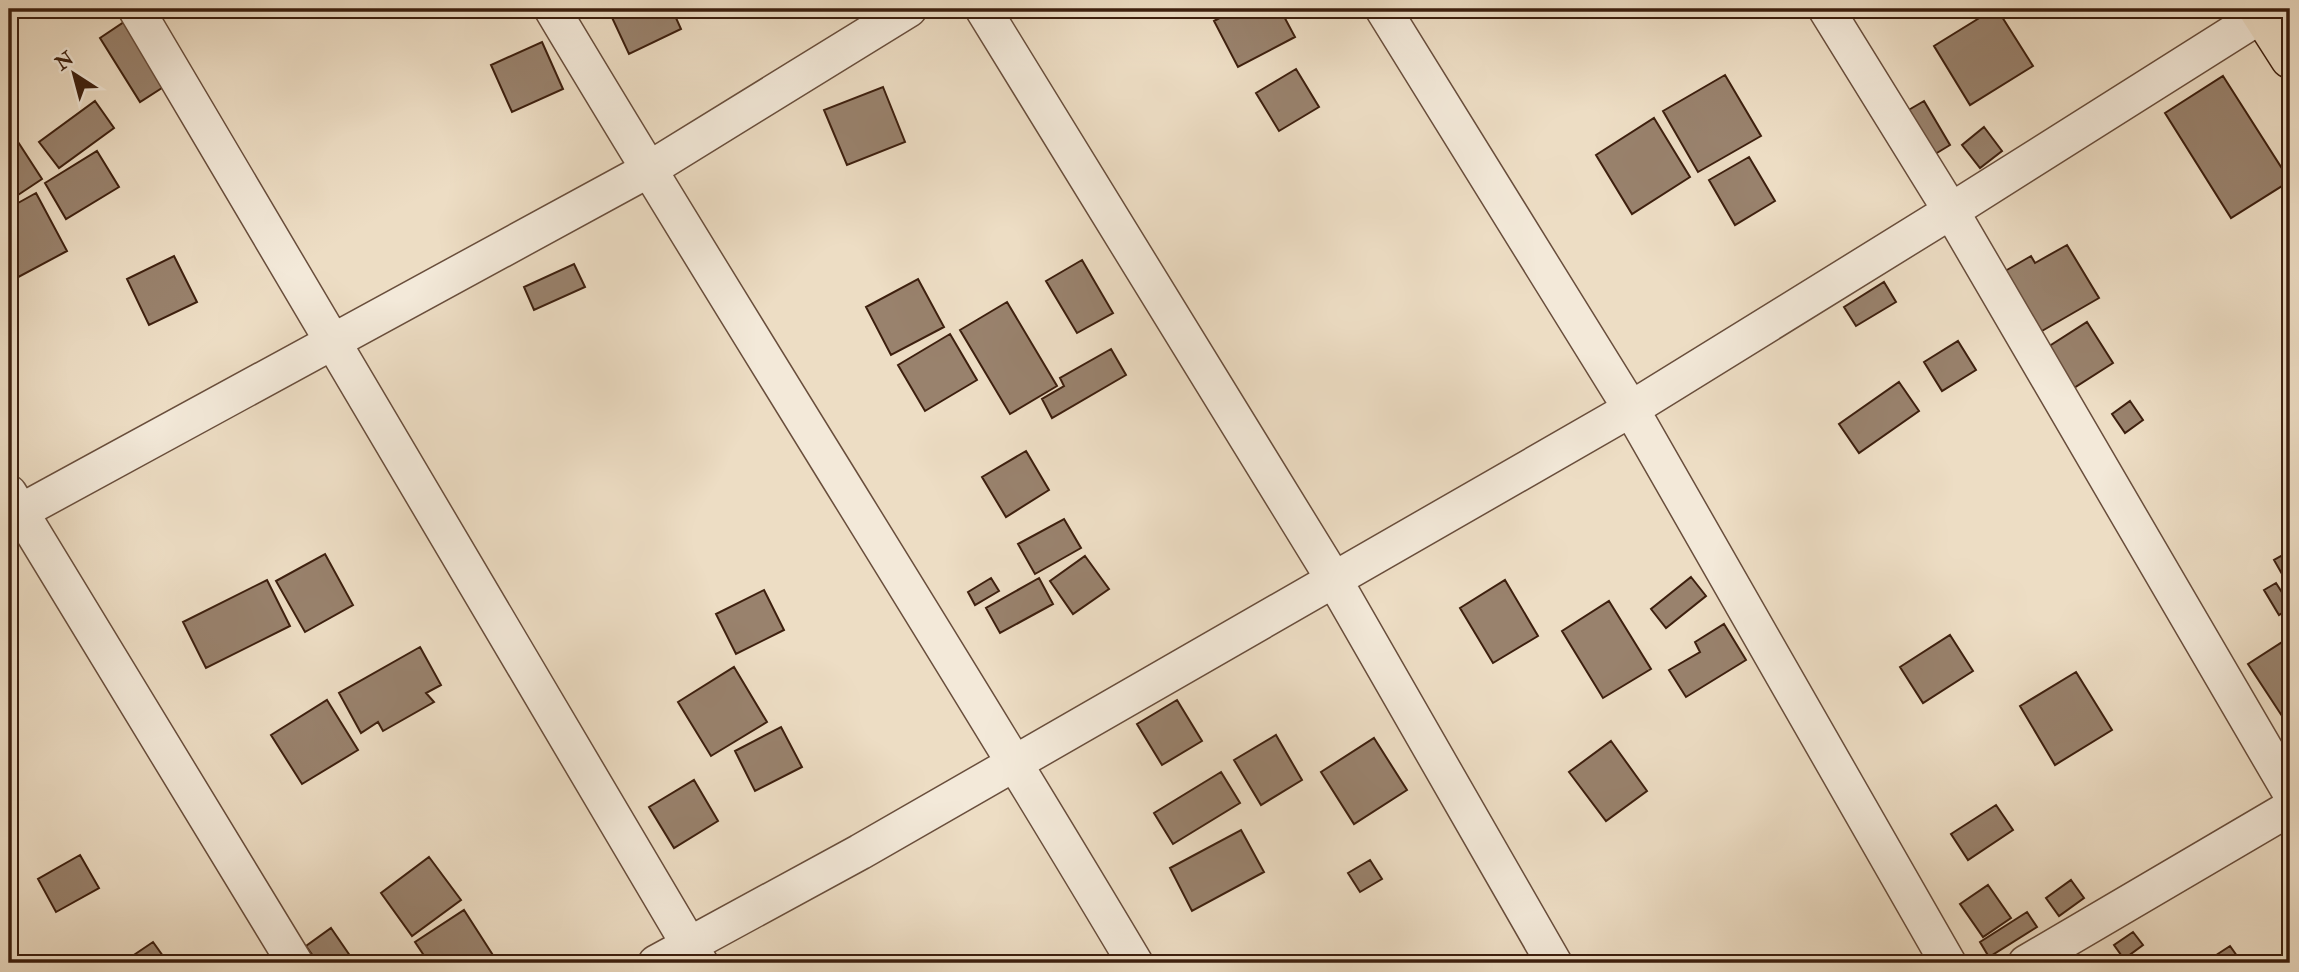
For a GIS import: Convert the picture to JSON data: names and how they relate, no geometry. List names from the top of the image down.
{
  "north": "top left"
}
